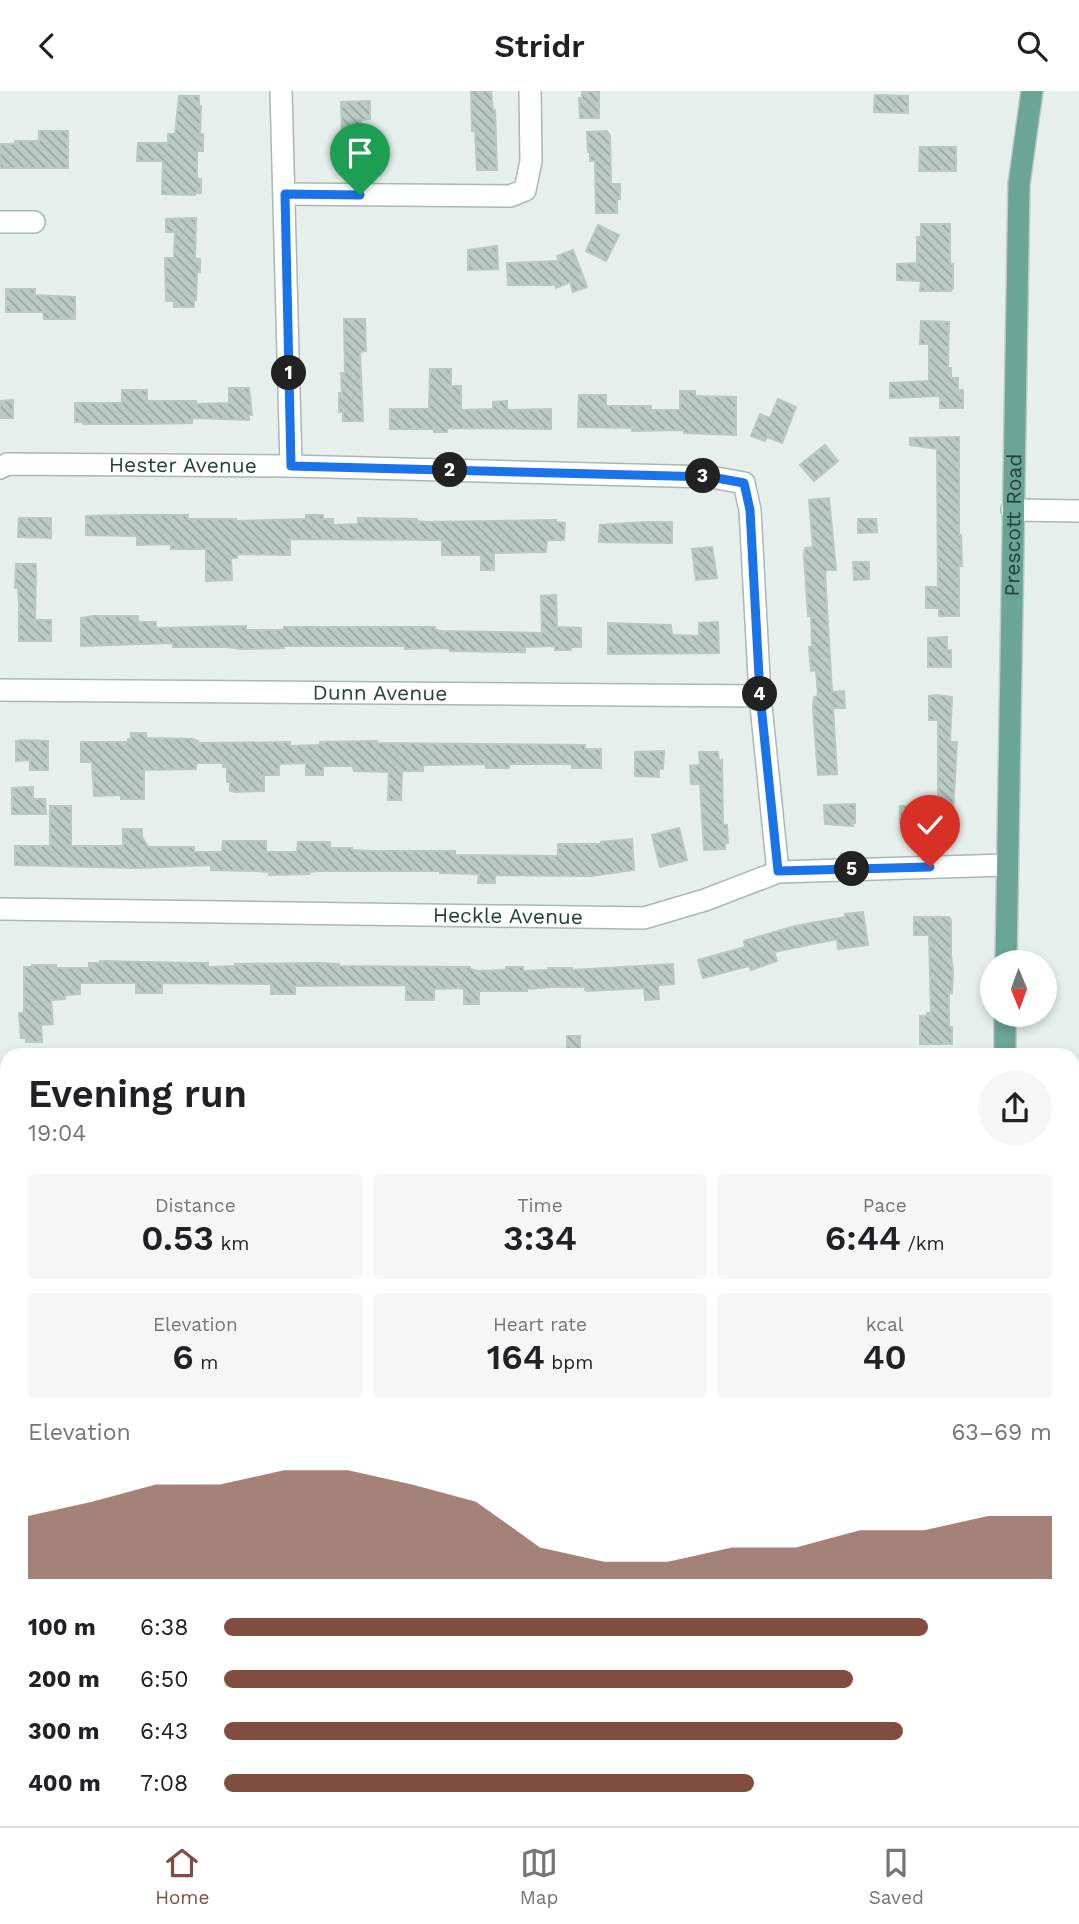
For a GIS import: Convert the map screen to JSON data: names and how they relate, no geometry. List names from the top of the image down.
{
  "streets": {
    "main road": ["Prescott Road"],
    "street": ["Hester Avenue", "Dunn Avenue", "Heckle Avenue"]
  },
  "crossings": [
    ["Hester Avenue", "Dunn Avenue"],
    ["Prescott Road", "Heckle Avenue"]
  ],
  "north": "bottom",
  "page": {
    "header": "Stridr",
    "pins": [
      "1",
      "2",
      "3",
      "4",
      "5"
    ],
    "heading": ["Evening run", "19:04"],
    "stats": [
      ["Distance", "0.53 km"],
      ["Time", "3:34"],
      ["Pace", "6:44 /km"],
      ["Elevation", "6 m"],
      ["Heart rate", "164 bpm"],
      ["kcal", "40"]
    ],
    "chart": ["Elevation", "63–69 m"],
    "list": [
      {
        "name": "100 m",
        "note": "6:38"
      },
      {
        "name": "200 m",
        "note": "6:50"
      },
      {
        "name": "300 m",
        "note": "6:43"
      },
      {
        "name": "400 m",
        "note": "7:08"
      }
    ],
    "tabs": ["Home", "Map", "Saved"]
  }
}
